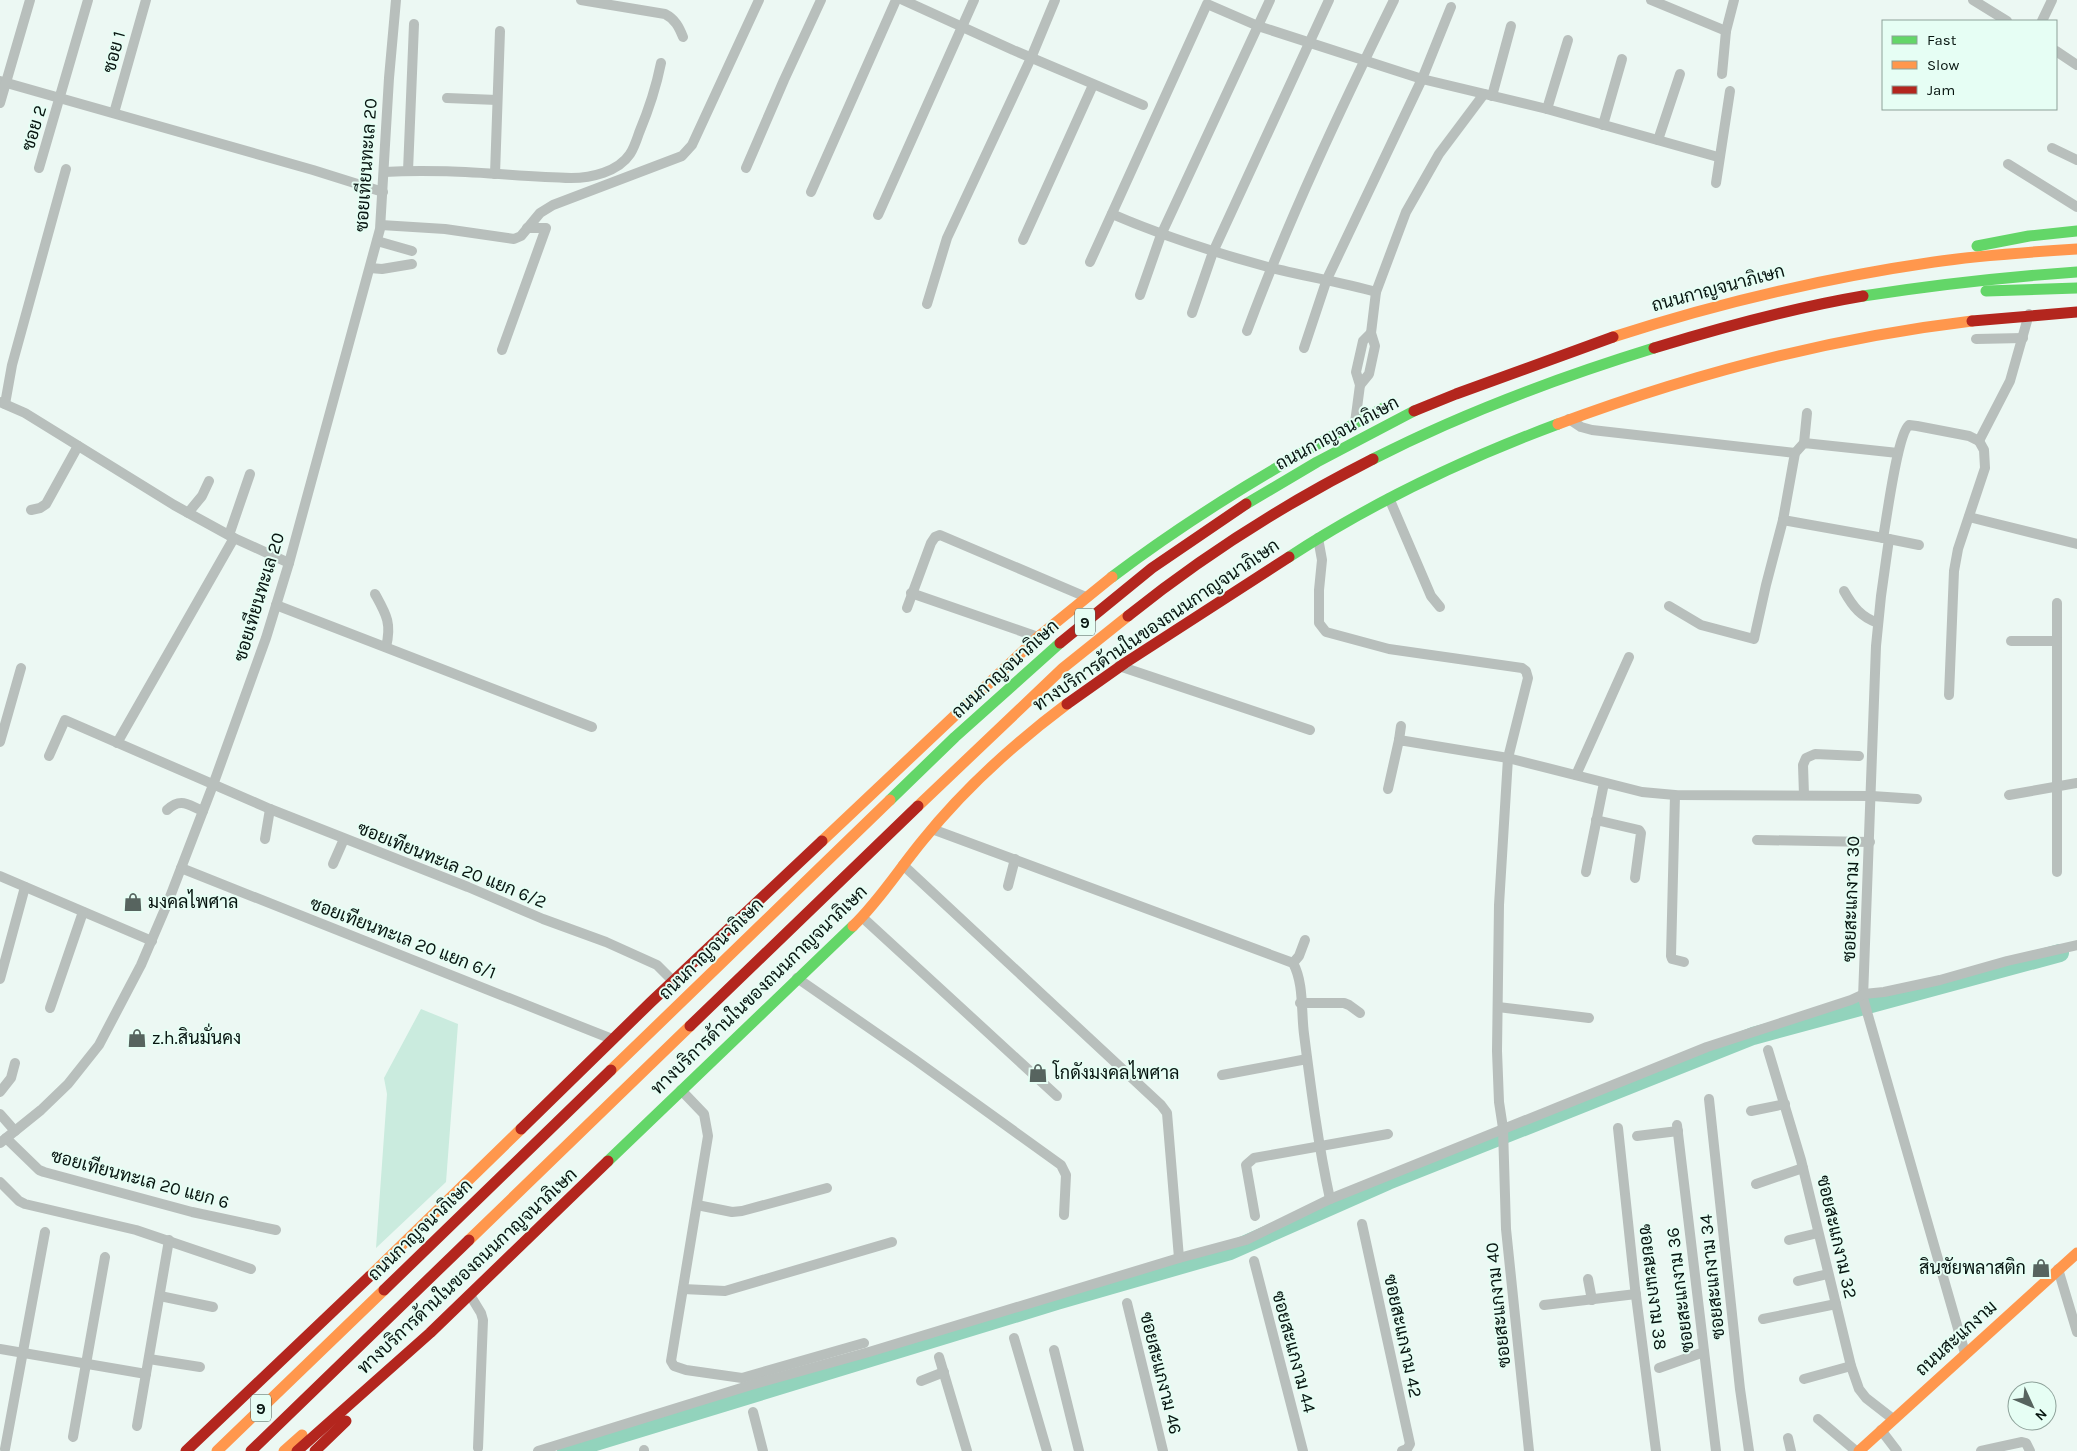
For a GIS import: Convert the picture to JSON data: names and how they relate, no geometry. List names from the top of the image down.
{
  "streets": {
    "main road": [
      "ถนนกาญจนาภิเษก",
      "9",
      "ทางบริการด้านในของถนนกาญจนาภิเษก",
      "ถนนสะแกงาม"
    ],
    "street": [
      "ซอย 1",
      "ซอย 2",
      "ซอยเทียนทะเล 20",
      "ซอยเทียนทะเล 20 แยก 6/2",
      "ซอยสะแกงาม 30",
      "ซอยเทียนทะเล 20 แยก 6/1",
      "ซอยเทียนทะเล 20 แยก 6",
      "ซอยสะแกงาม 32",
      "ซอยสะแกงาม 34",
      "ซอยสะแกงาม 38",
      "ซอยสะแกงาม 36",
      "ซอยสะแกงาม 40",
      "ซอยสะแกงาม 42",
      "ซอยสะแกงาม 44",
      "ซอยสะแกงาม 46"
    ]
  },
  "crossings": [
    ["ซอยเทียนทะเล 20", "ซอยเทียนทะเล 20 แยก 6/2"],
    ["ซอยเทียนทะเล 20", "ซอยเทียนทะเล 20 แยก 6/1"],
    ["ซอยเทียนทะเล 20", "ซอยเทียนทะเล 20 แยก 6"],
    ["ทางบริการด้านในของถนนกาญจนาภิเษก", "ซอยสะแกงาม 40"],
    ["ซอยสะแกงาม 30", "ถนนสะแกงาม"],
    ["ซอยสะแกงาม 32", "ถนนสะแกงาม"]
  ],
  "places": {
    "shop": [
      "มงคลไพศาล",
      "z.h.สินมั่นคง",
      "โกดังมงคลไพศาล",
      "สินชัยพลาสติก"
    ]
  },
  "legend": ["Fast", "Slow", "Jam"],
  "north": "bottom right"
}
